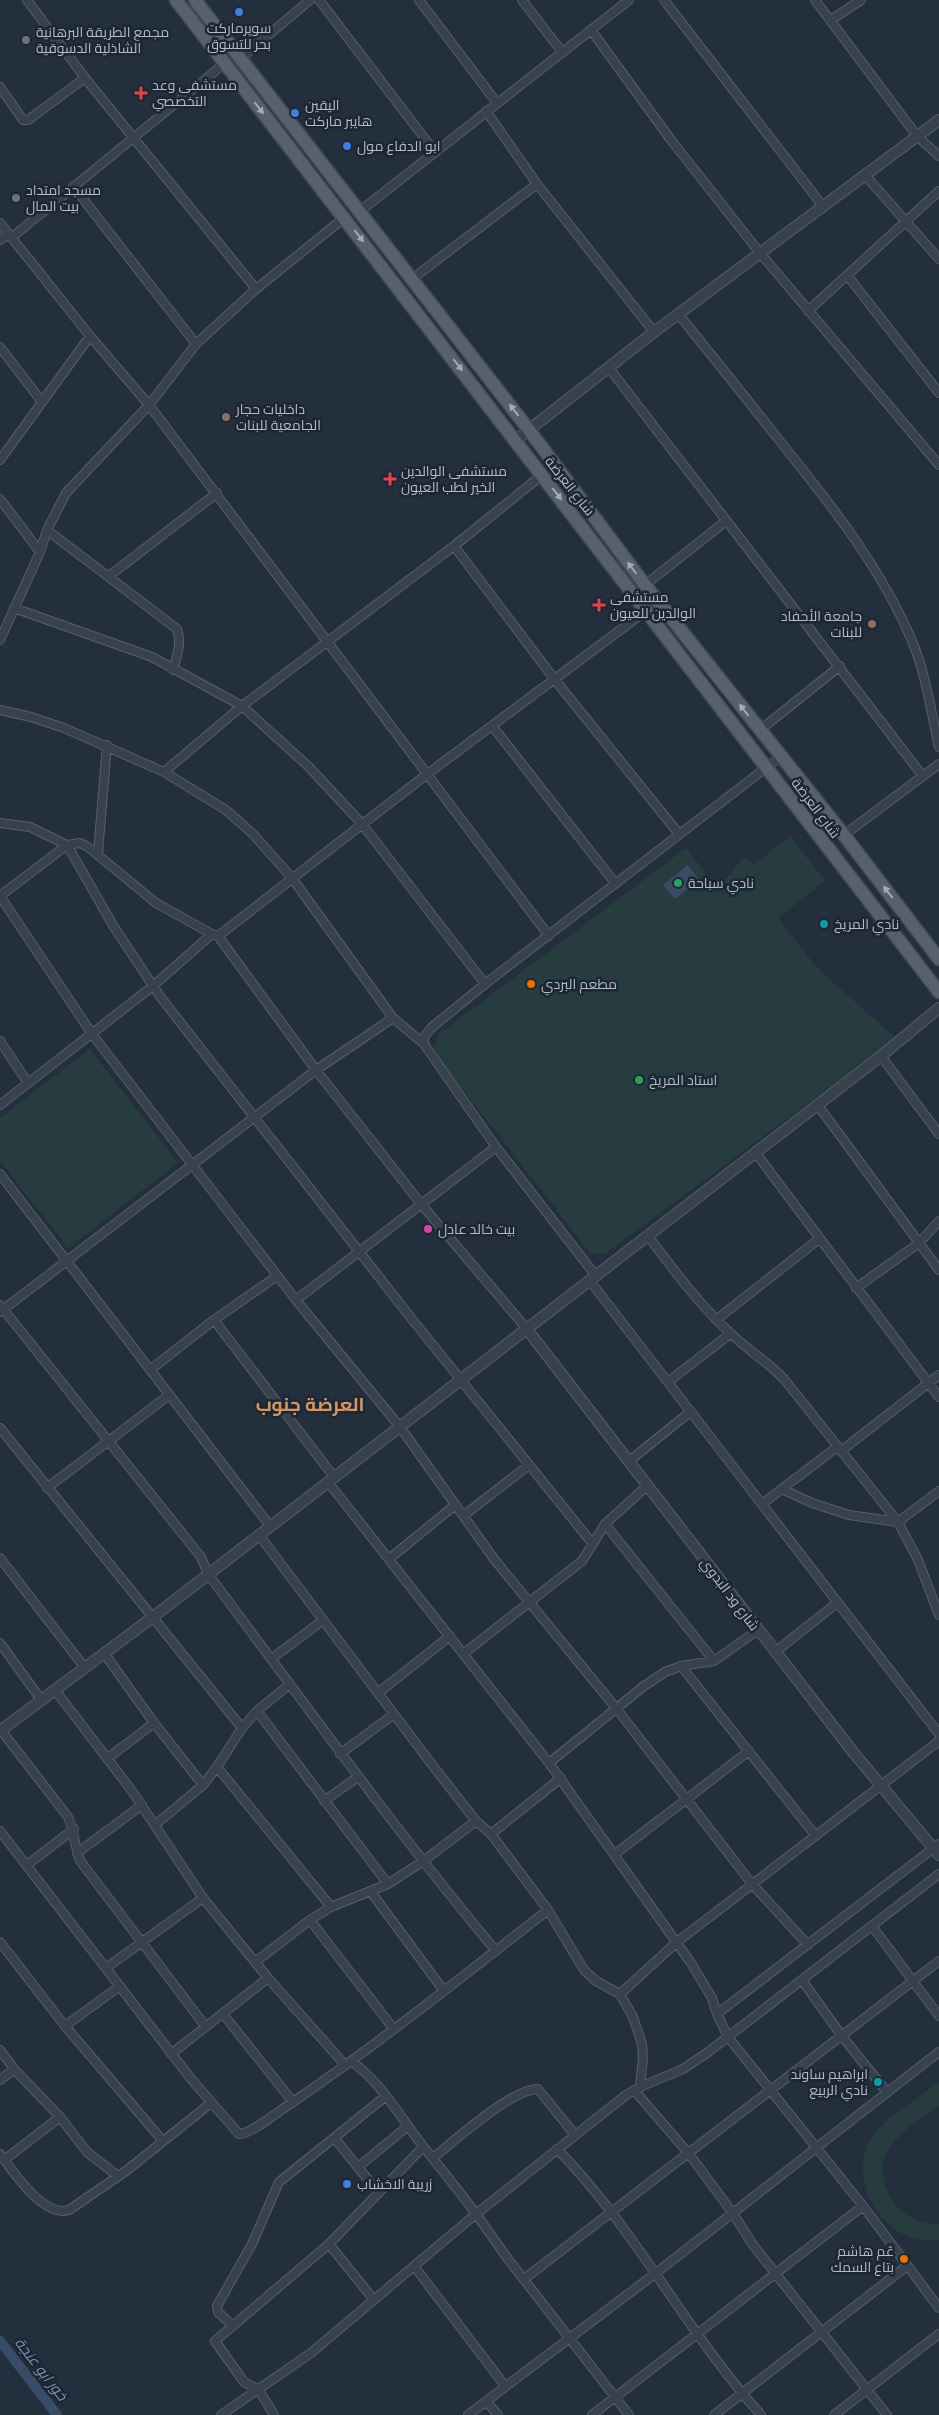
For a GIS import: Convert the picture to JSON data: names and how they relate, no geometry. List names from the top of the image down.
{
  "streets": {
    "main road": ["شارع العرضة"],
    "street": ["شارع ود البدوي"]
  },
  "districts": ["العرضة جنوب"],
  "water": ["خور ابو عنجة"],
  "places": {
    "other": [
      "سوپرمارکت بحر للتسوق",
      "مجمع الطريقة البرهانية الشاذلية الدسوقية",
      "اليقين هايبر ماركت",
      "ابو الدفاع مول",
      "مسجد امتداد بيت المال",
      "داخليات حجار الجامعية للبنات",
      "جامعة الأحفاد للبنات",
      "نادي سباحة",
      "نادي المريخ",
      "مطعم البردي",
      "استاد المريخ",
      "بيت خالد عادل",
      "ابراهيم ساوند نادي الربيع",
      "زريبة الاخشاب",
      "عّم هاشم بتاع السمك"
    ],
    "health": ["مستشفى وعد التخصصي", "مستشفى الوالدين الخير لطب العيون", "مستشفى الوالدين للعيون"]
  }
}
